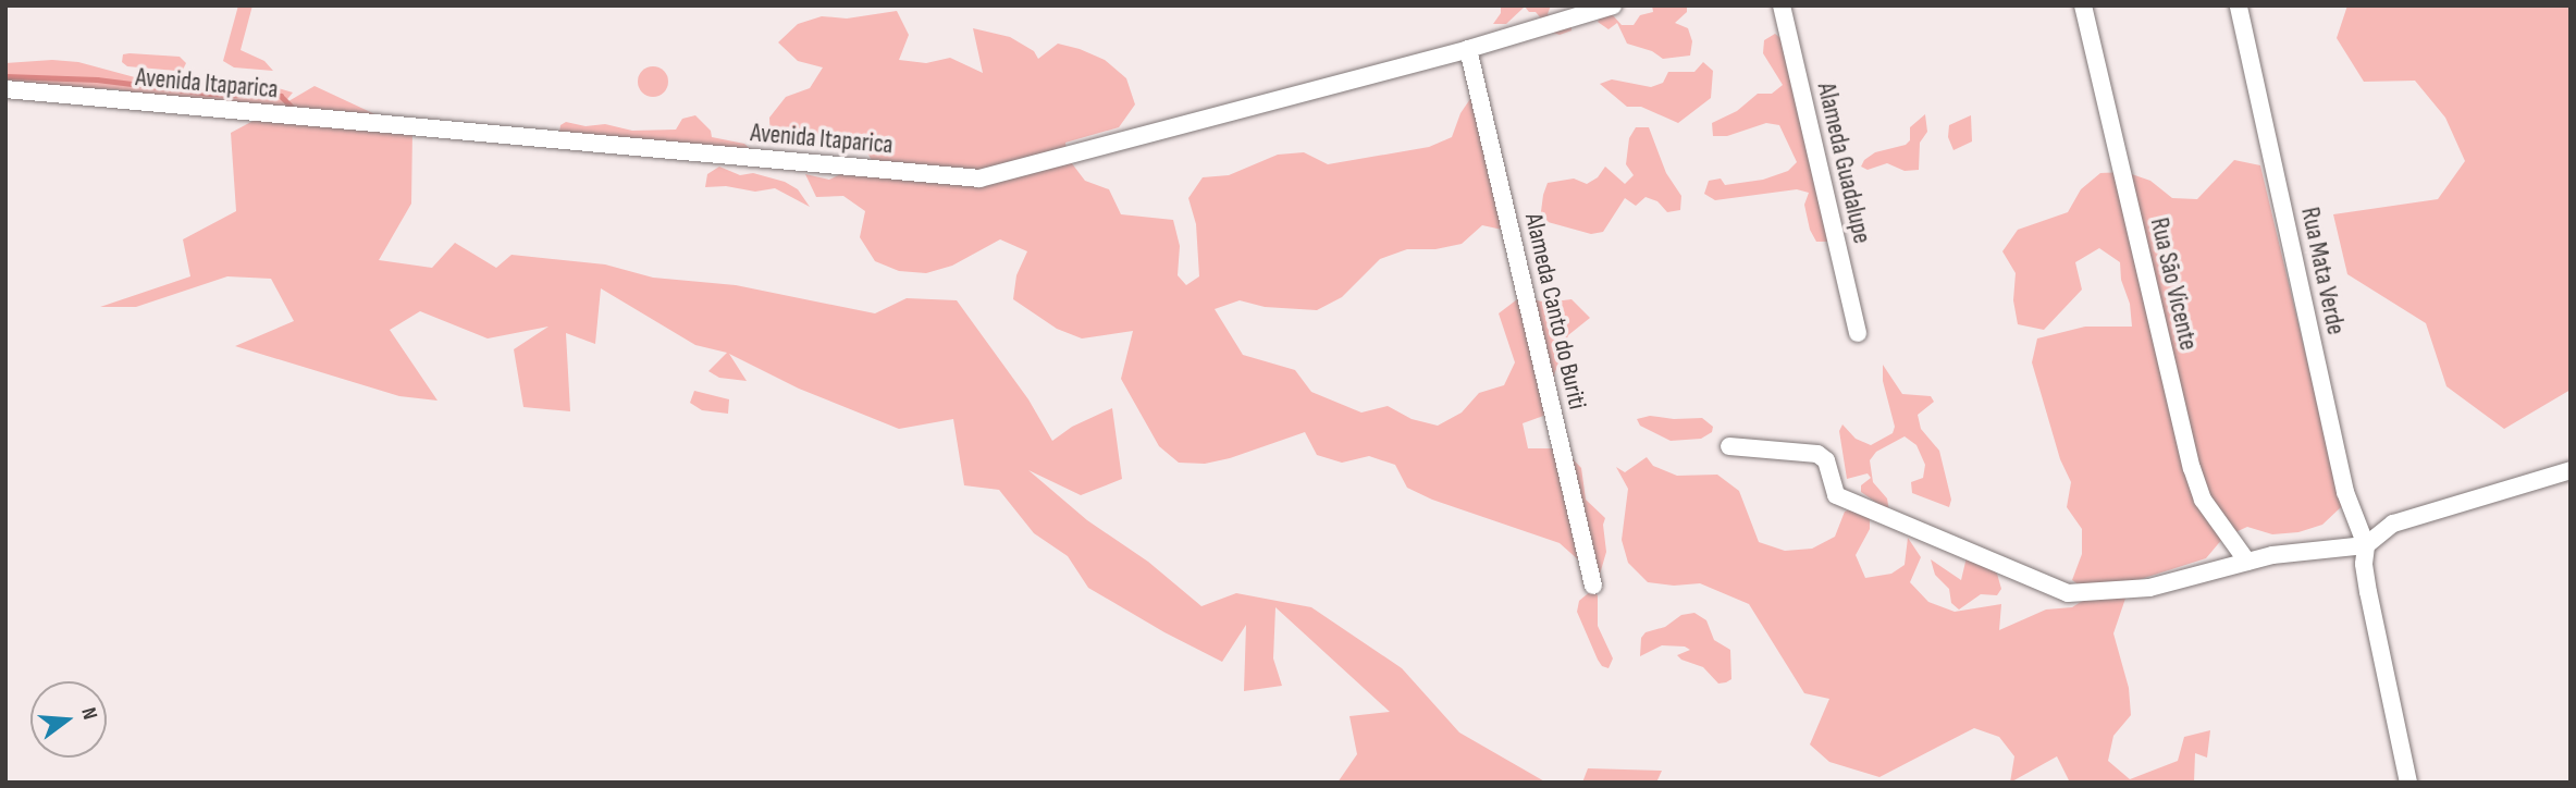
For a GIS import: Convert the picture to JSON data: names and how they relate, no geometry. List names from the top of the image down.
{
  "streets": {
    "street": [
      "Avenida Itaparica",
      "Alameda Guadalupe",
      "Rua Mata Verde",
      "Rua São Vicente",
      "Alameda Canto do Buriti"
    ]
  },
  "crossings": [
    ["Avenida Itaparica", "Alameda Canto do Buriti"]
  ],
  "north": "right"
}
